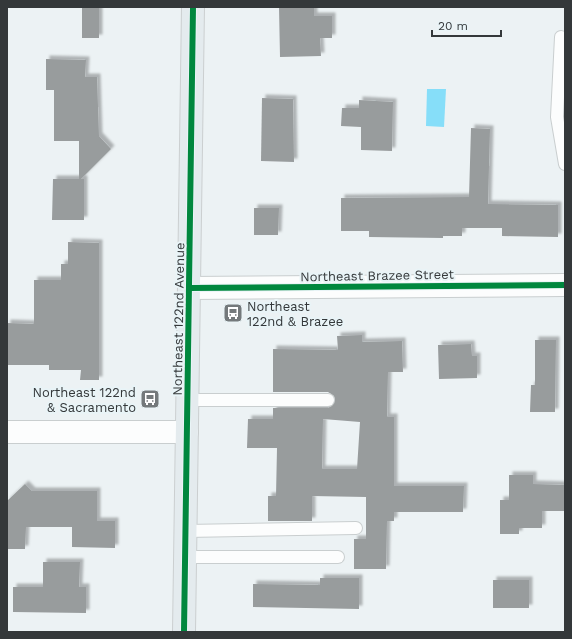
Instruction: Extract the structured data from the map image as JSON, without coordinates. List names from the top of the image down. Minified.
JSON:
{"streets":{"main road":["Northeast 122nd Avenue"],"street":["Northeast Brazee Street"]},"crossings":[["Northeast Brazee Street","Northeast 122nd Avenue"]],"places":{"bus stop":["Northeast 122nd & Brazee","Northeast 122nd & Sacramento"]},"scale_bar":"20 m"}
